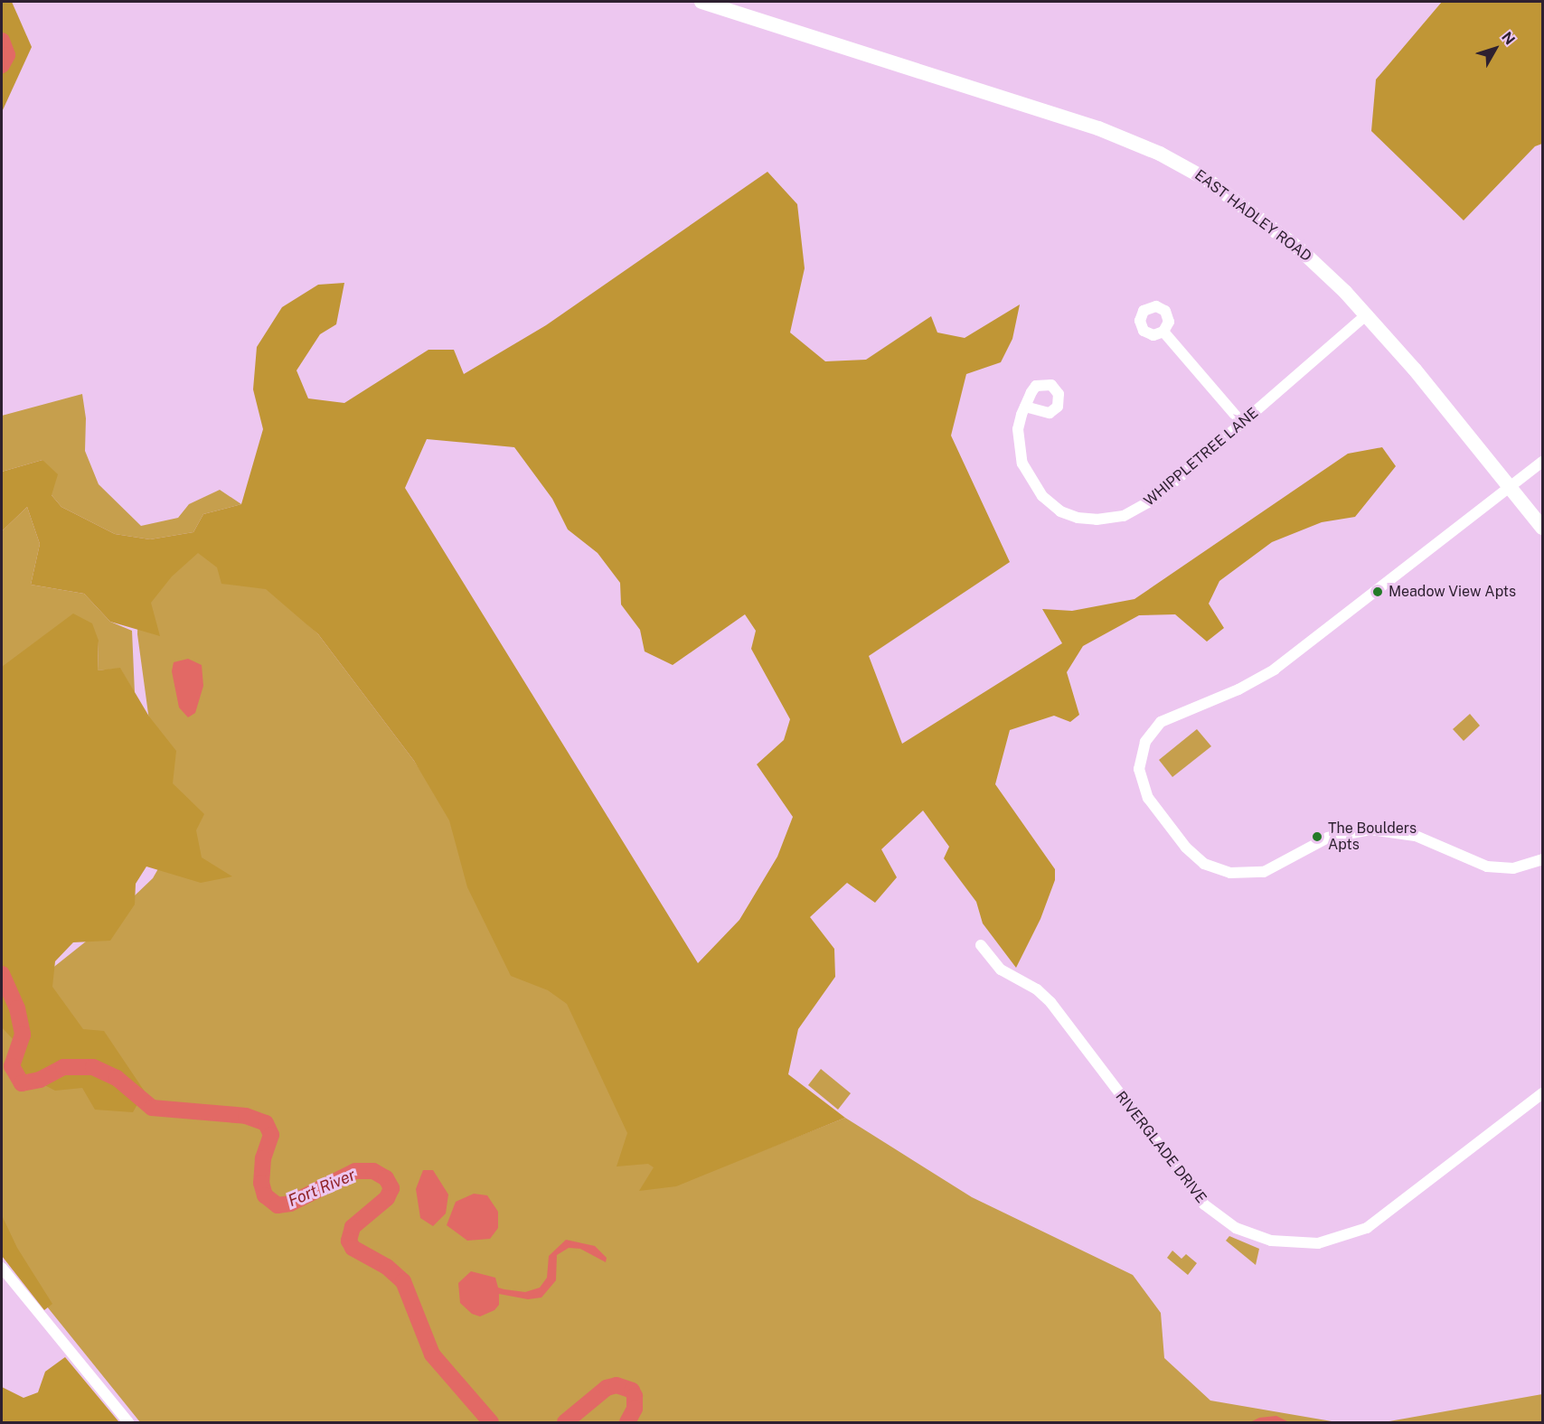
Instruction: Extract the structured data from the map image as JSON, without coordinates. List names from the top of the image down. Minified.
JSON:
{"streets":{"street":["EAST HADLEY ROAD","WHIPPLETREE LANE","RIVERGLADE DRIVE"]},"crossings":[["EAST HADLEY ROAD","WHIPPLETREE LANE"]],"water":["Fort River"],"places":["Meadow View Apts","The Boulders Apts"],"north":"top right"}
